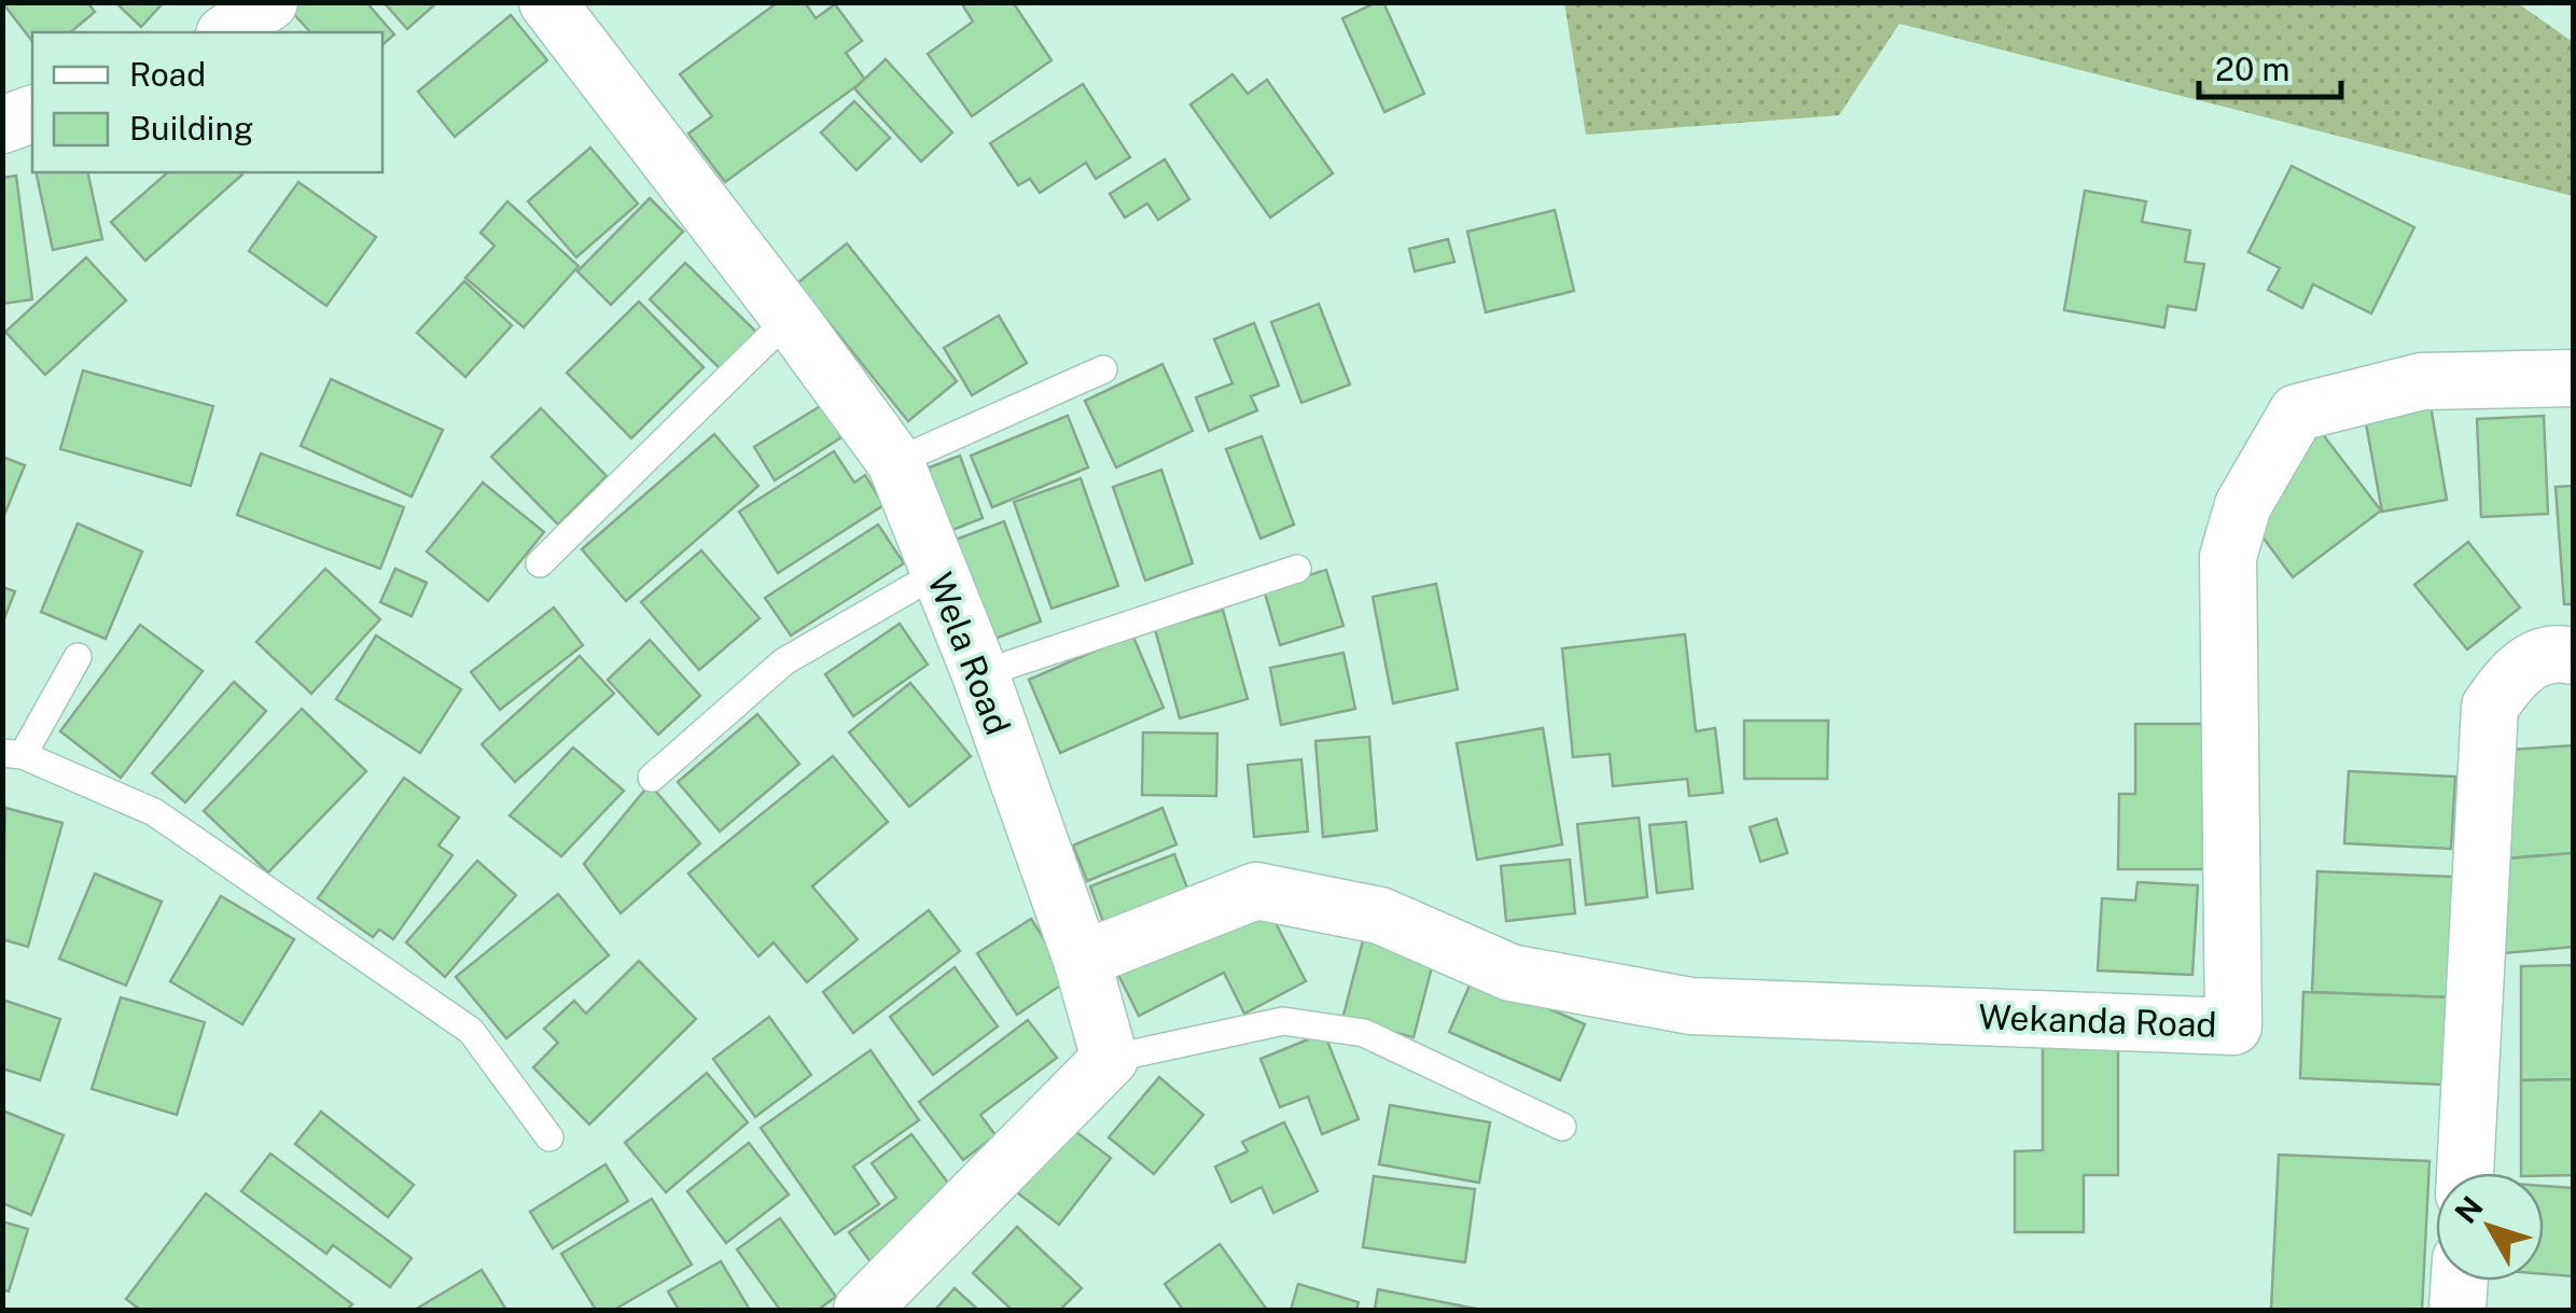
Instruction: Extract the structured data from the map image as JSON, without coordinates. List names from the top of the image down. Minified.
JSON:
{"streets":{"street":["Wela Road","Wekanda Road"]},"crossings":[["Wela Road","Wekanda Road"]],"legend":["Road","Building"],"scale_bar":"20 m","north":"top left"}
